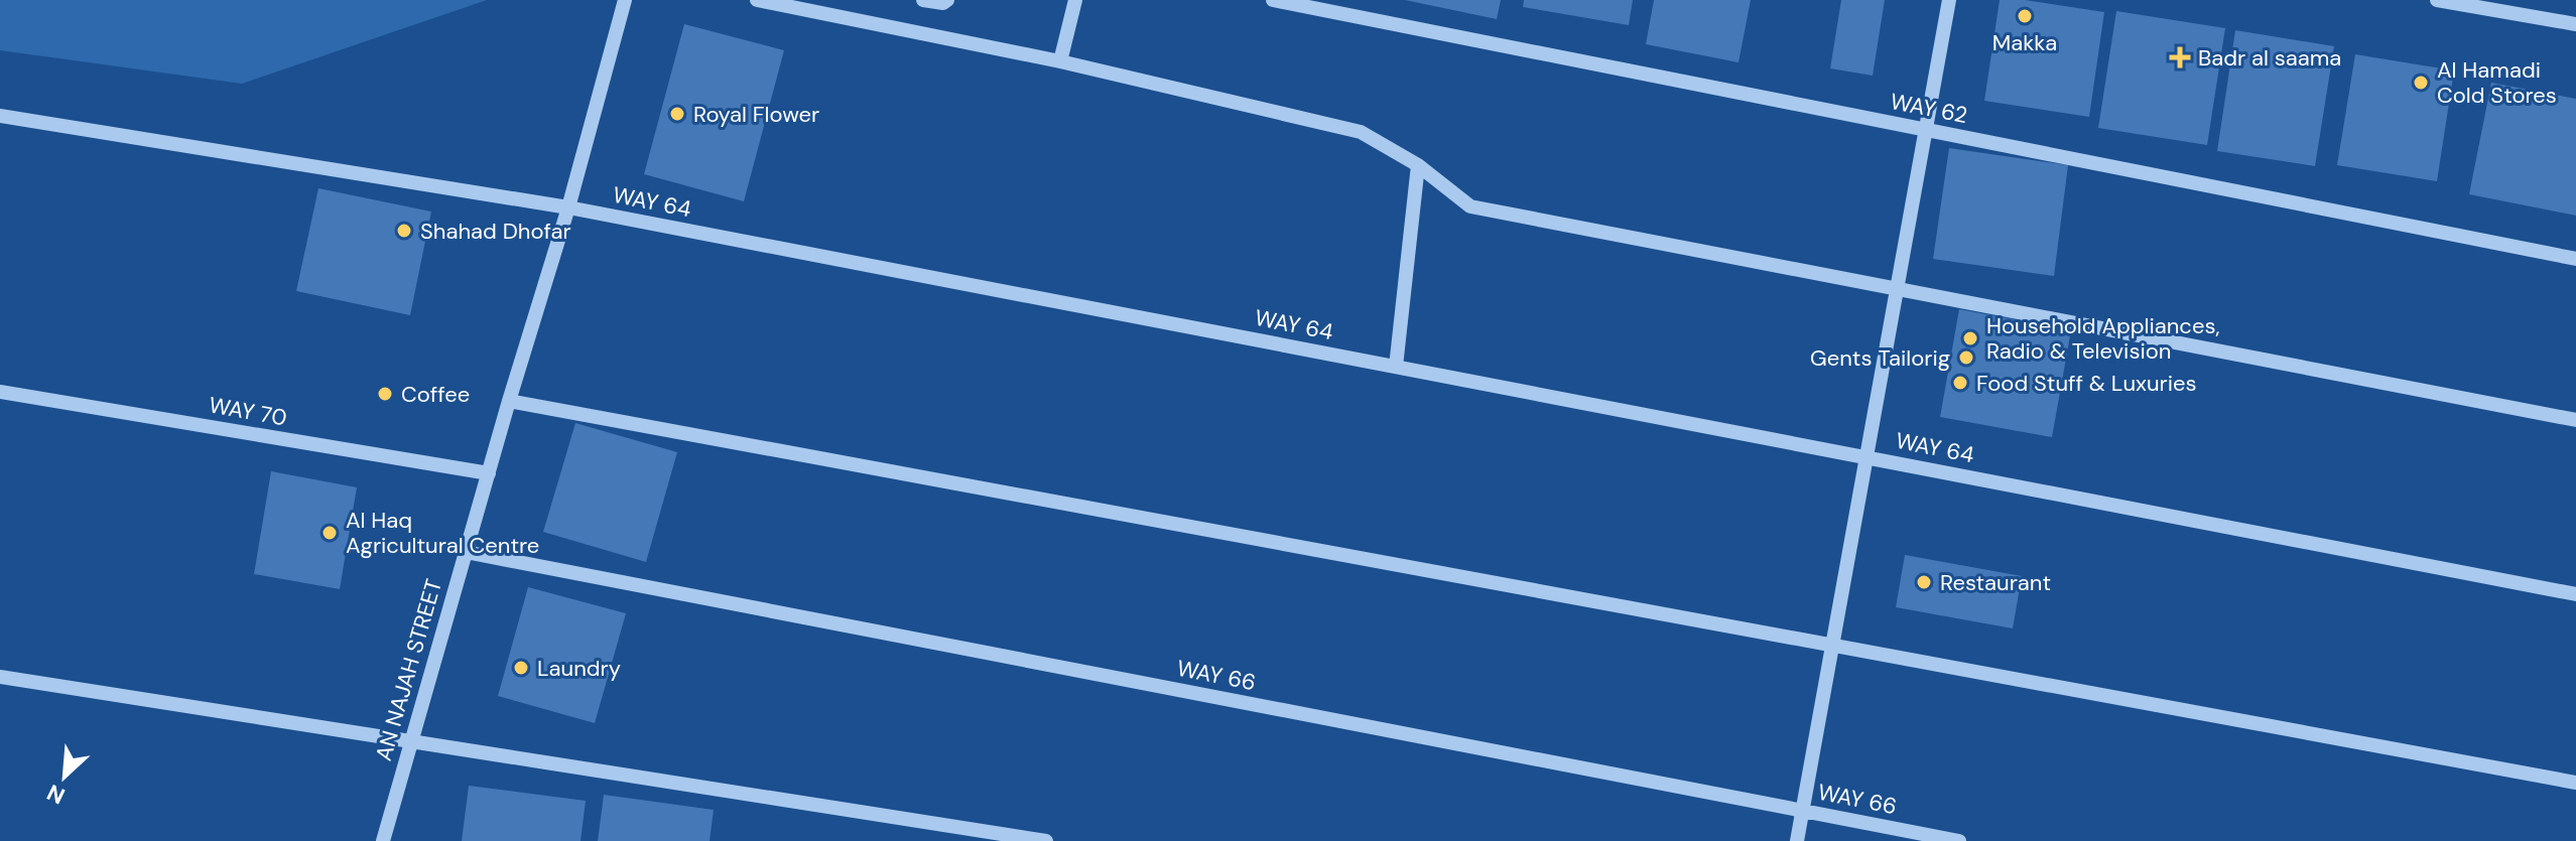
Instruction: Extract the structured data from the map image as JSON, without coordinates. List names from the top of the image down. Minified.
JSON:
{"streets":{"street":["WAY 62","WAY 64","WAY 70","AN NAJAH STREET","WAY 66"]},"crossings":[["WAY 64","AN NAJAH STREET"],["WAY 70","AN NAJAH STREET"],["AN NAJAH STREET","WAY 66"]],"places":{"other":["Makka","Al Hamadi Cold Stores","Royal Flower","Shahad Dhofar","Household Appliances, Radio & Television","Gents Tailorig","Food Stuff & Luxuries","Coffee","Al Haq Agricultural Centre","Restaurant","Laundry"],"health":["Badr al saama"]},"north":"bottom left"}
